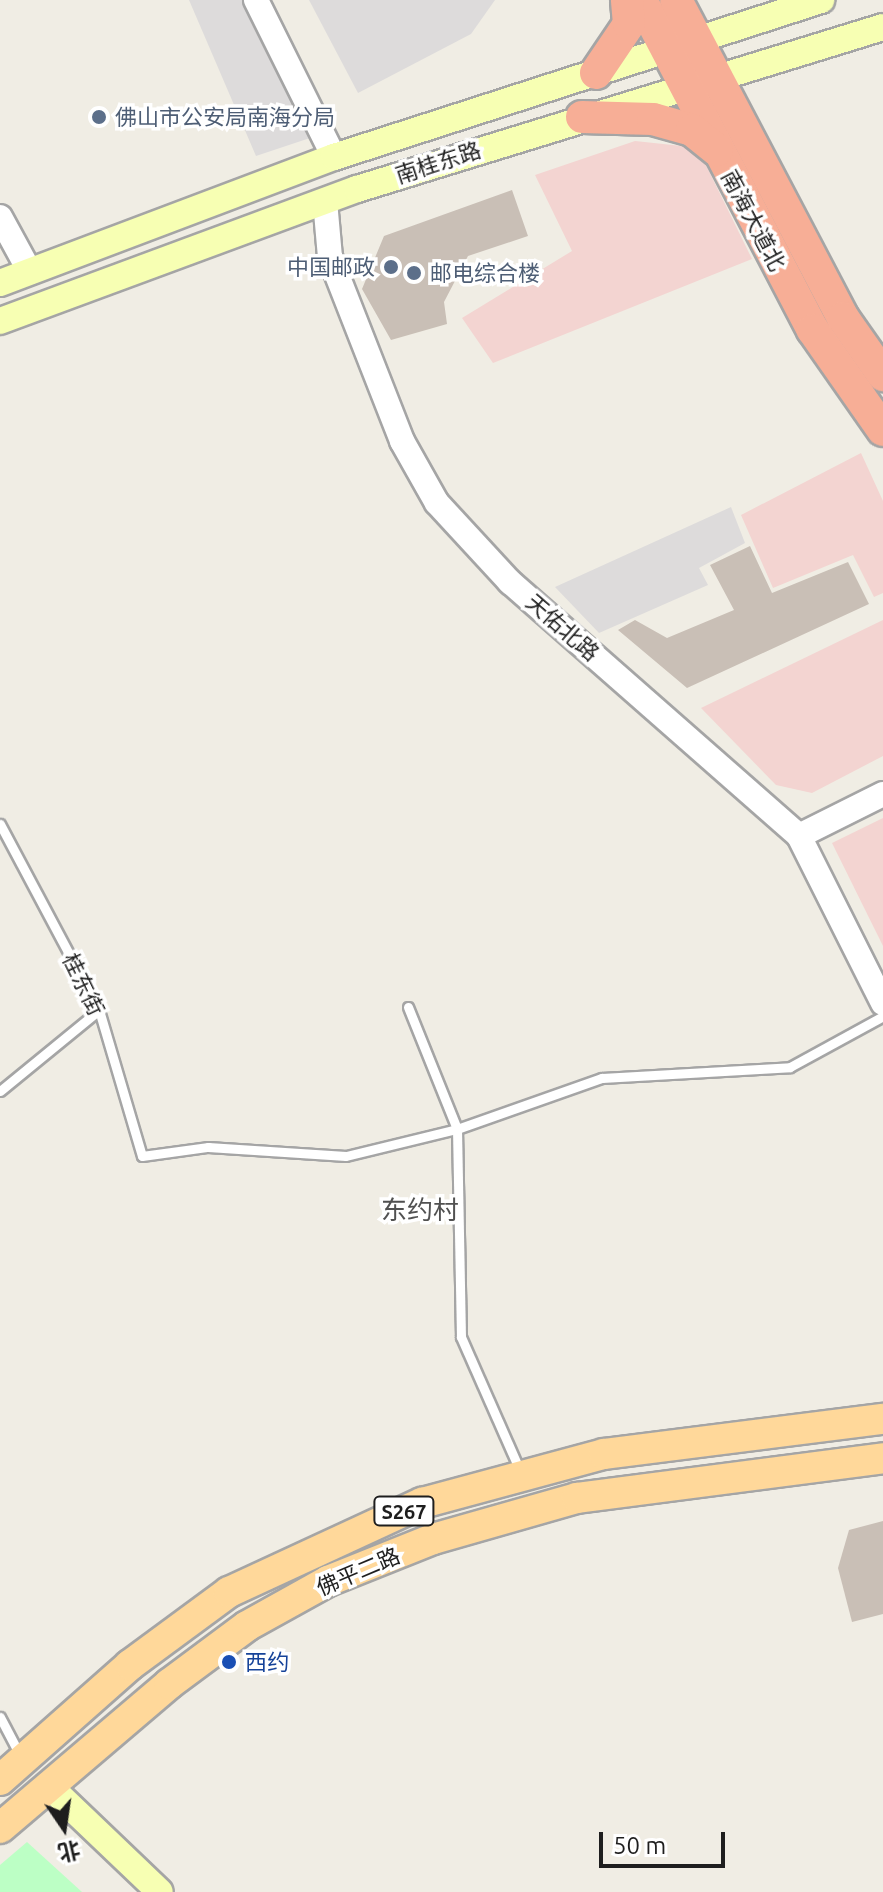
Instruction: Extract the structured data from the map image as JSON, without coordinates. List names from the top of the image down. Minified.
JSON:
{"streets":{"highway":["南海大道北"],"main road":["南桂东路","S267","佛平二路"],"street":["天佑北路"],"lane":["桂东街"]},"crossings":[["南桂东路","南海大道北"],["南桂东路","天佑北路"]],"districts":["东约村"],"places":["佛山市公安局南海分局","中国邮政","邮电综合楼","西约"],"scale_bar":"50 m","north":"bottom"}
